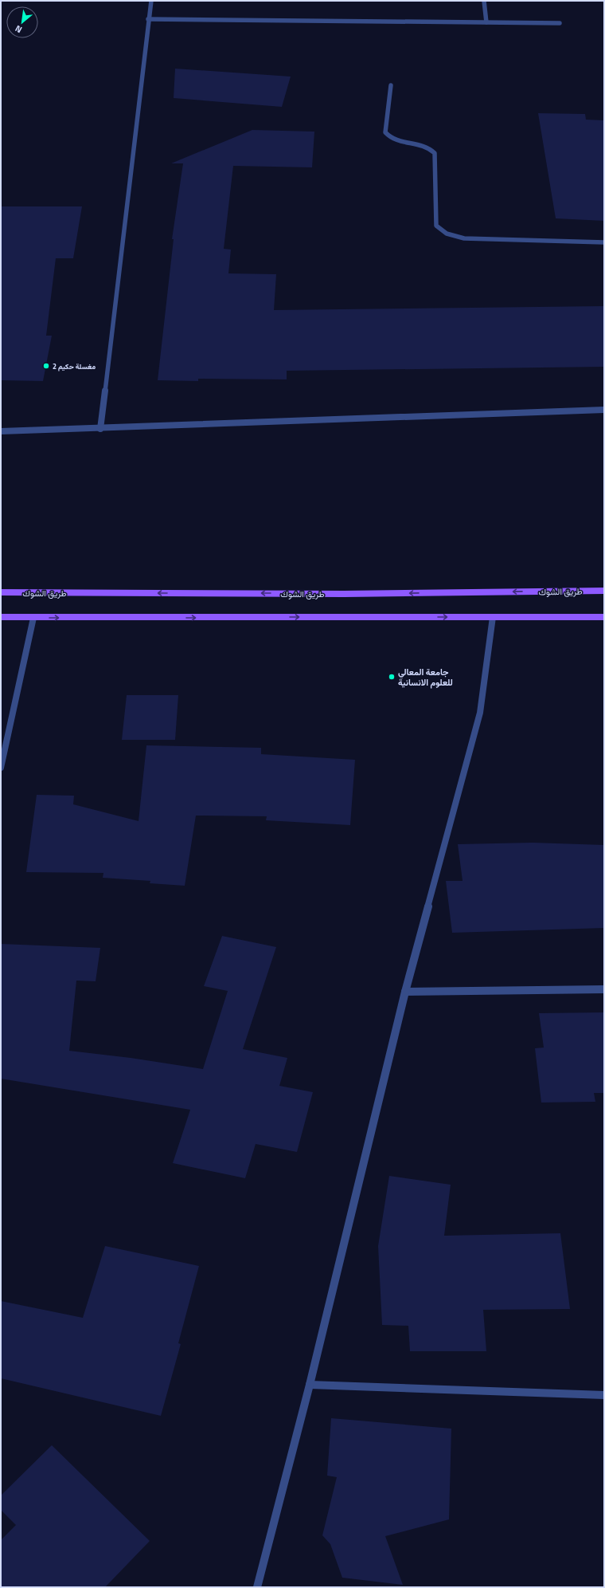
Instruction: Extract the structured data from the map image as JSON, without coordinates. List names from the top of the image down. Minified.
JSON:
{"streets":{"main road":["طريق الشوك"]},"places":["مغسلة حكيم 2","جامعة المعالي للعلوم الانسانية"],"north":"bottom left"}
